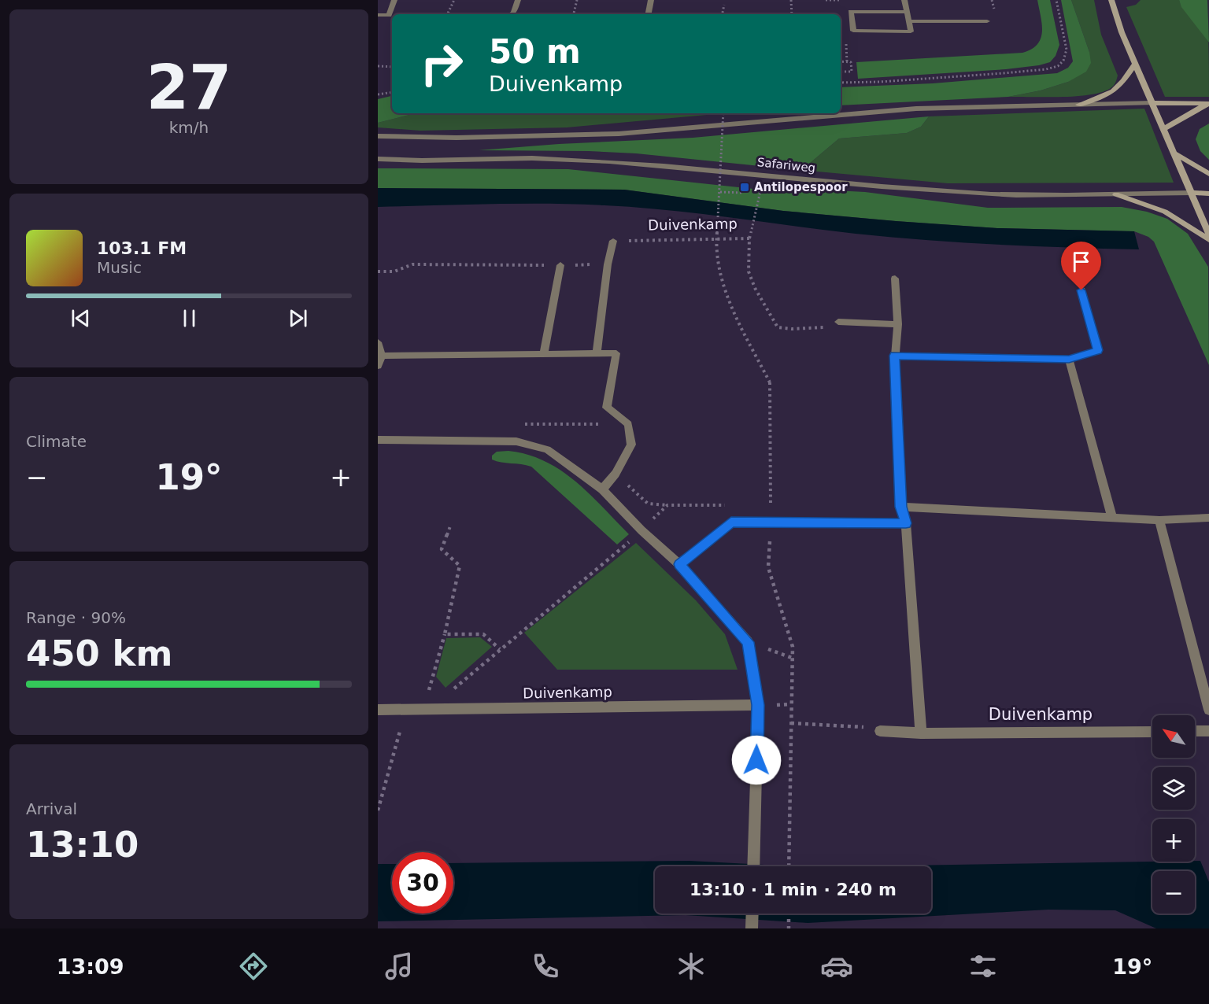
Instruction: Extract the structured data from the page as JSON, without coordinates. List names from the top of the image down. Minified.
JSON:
{"streets":{"street":["Safariweg","Duivenkamp"]},"places":{"transit":["Antilopespoor"]},"north":"top left","page":{"tile":[["27","km/h"],"Climate",["Range · 90%","450 km"],["Arrival","13:10"]],"turn":["50 m","Duivenkamp"],"song":["103.1 FM","Music"],"heat":["−","19°","+"],"map_buttons":["+","−"],"limit":"30","trip":"13:10 · 1 min · 240 m","tabs":["13:09","19°"]}}
